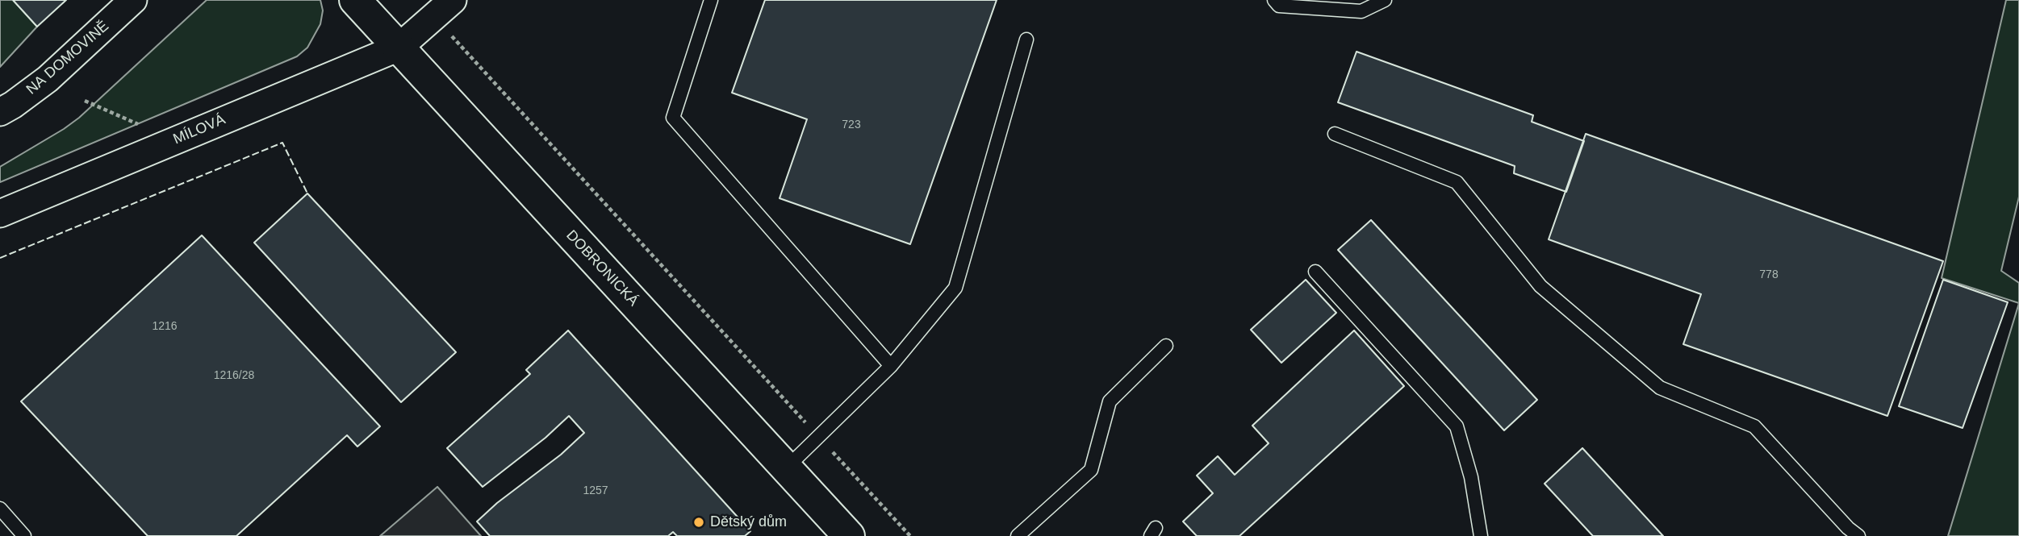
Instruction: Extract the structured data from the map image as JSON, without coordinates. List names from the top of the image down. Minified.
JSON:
{"streets":{"street":["NA DOMOVINĚ","MÍLOVÁ","DOBRONICKÁ"]},"crossings":[["MÍLOVÁ","DOBRONICKÁ"]],"places":["Dětský dům"],"house_numbers":["723","778","1216","1216/28","1257"]}
